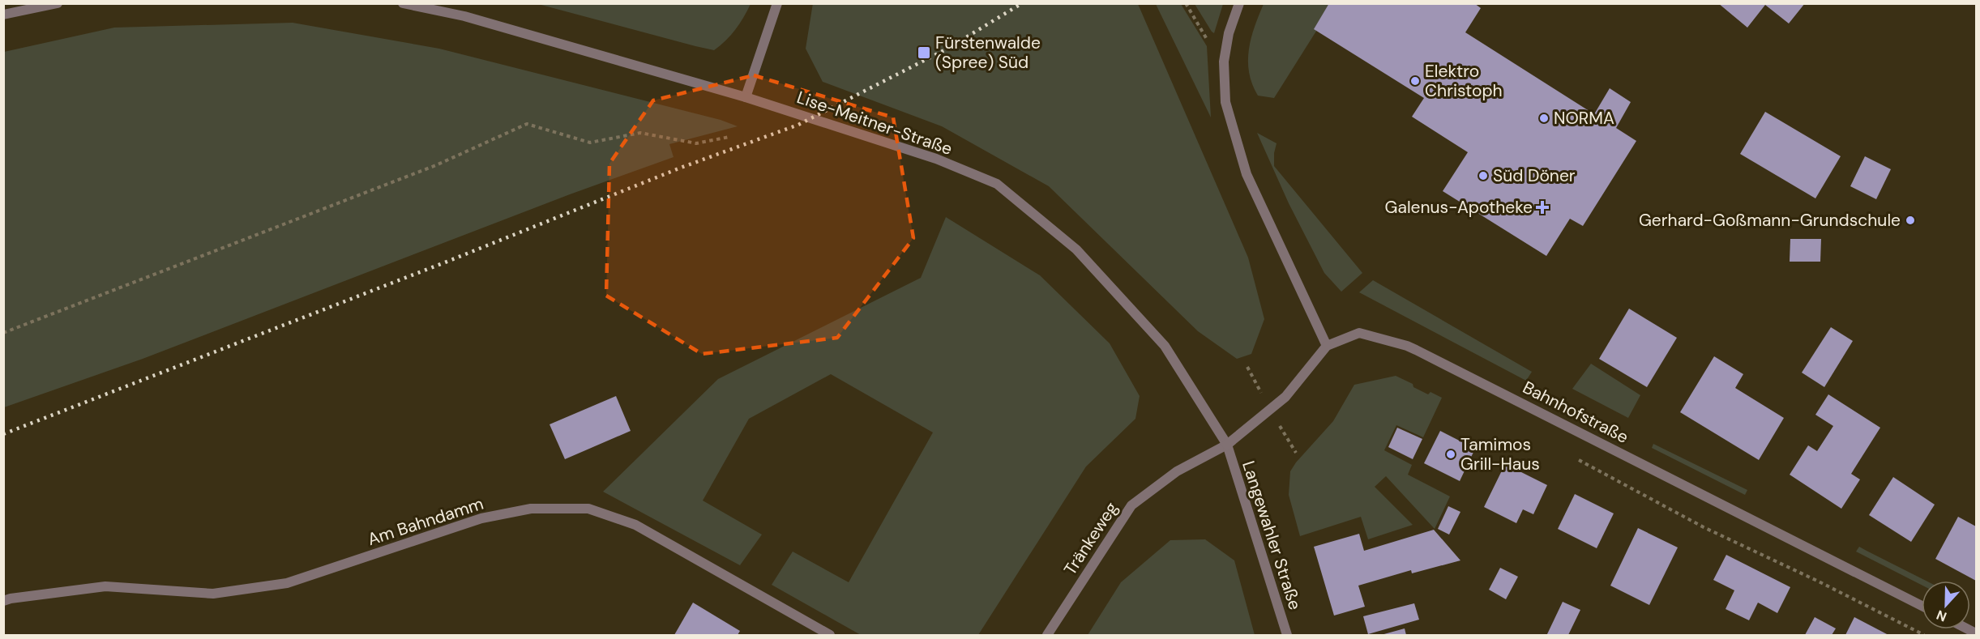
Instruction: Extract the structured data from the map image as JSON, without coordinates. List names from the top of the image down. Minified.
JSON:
{"streets":{"street":["Lise-Meitner-Straße","Bahnhofstraße","Am Bahndamm","Langewahler Straße","Tränkeweg"]},"crossings":[["Lise-Meitner-Straße","Langewahler Straße"],["Lise-Meitner-Straße","Tränkeweg"],["Langewahler Straße","Tränkeweg"]],"places":{"transit":["Fürstenwalde (Spree) Süd"],"other":["Elektro Christoph","NORMA","Süd Döner","Gerhard-Goßmann-Grundschule","Tamimos Grill-Haus"],"health":["Galenus-Apotheke"]},"north":"bottom"}
